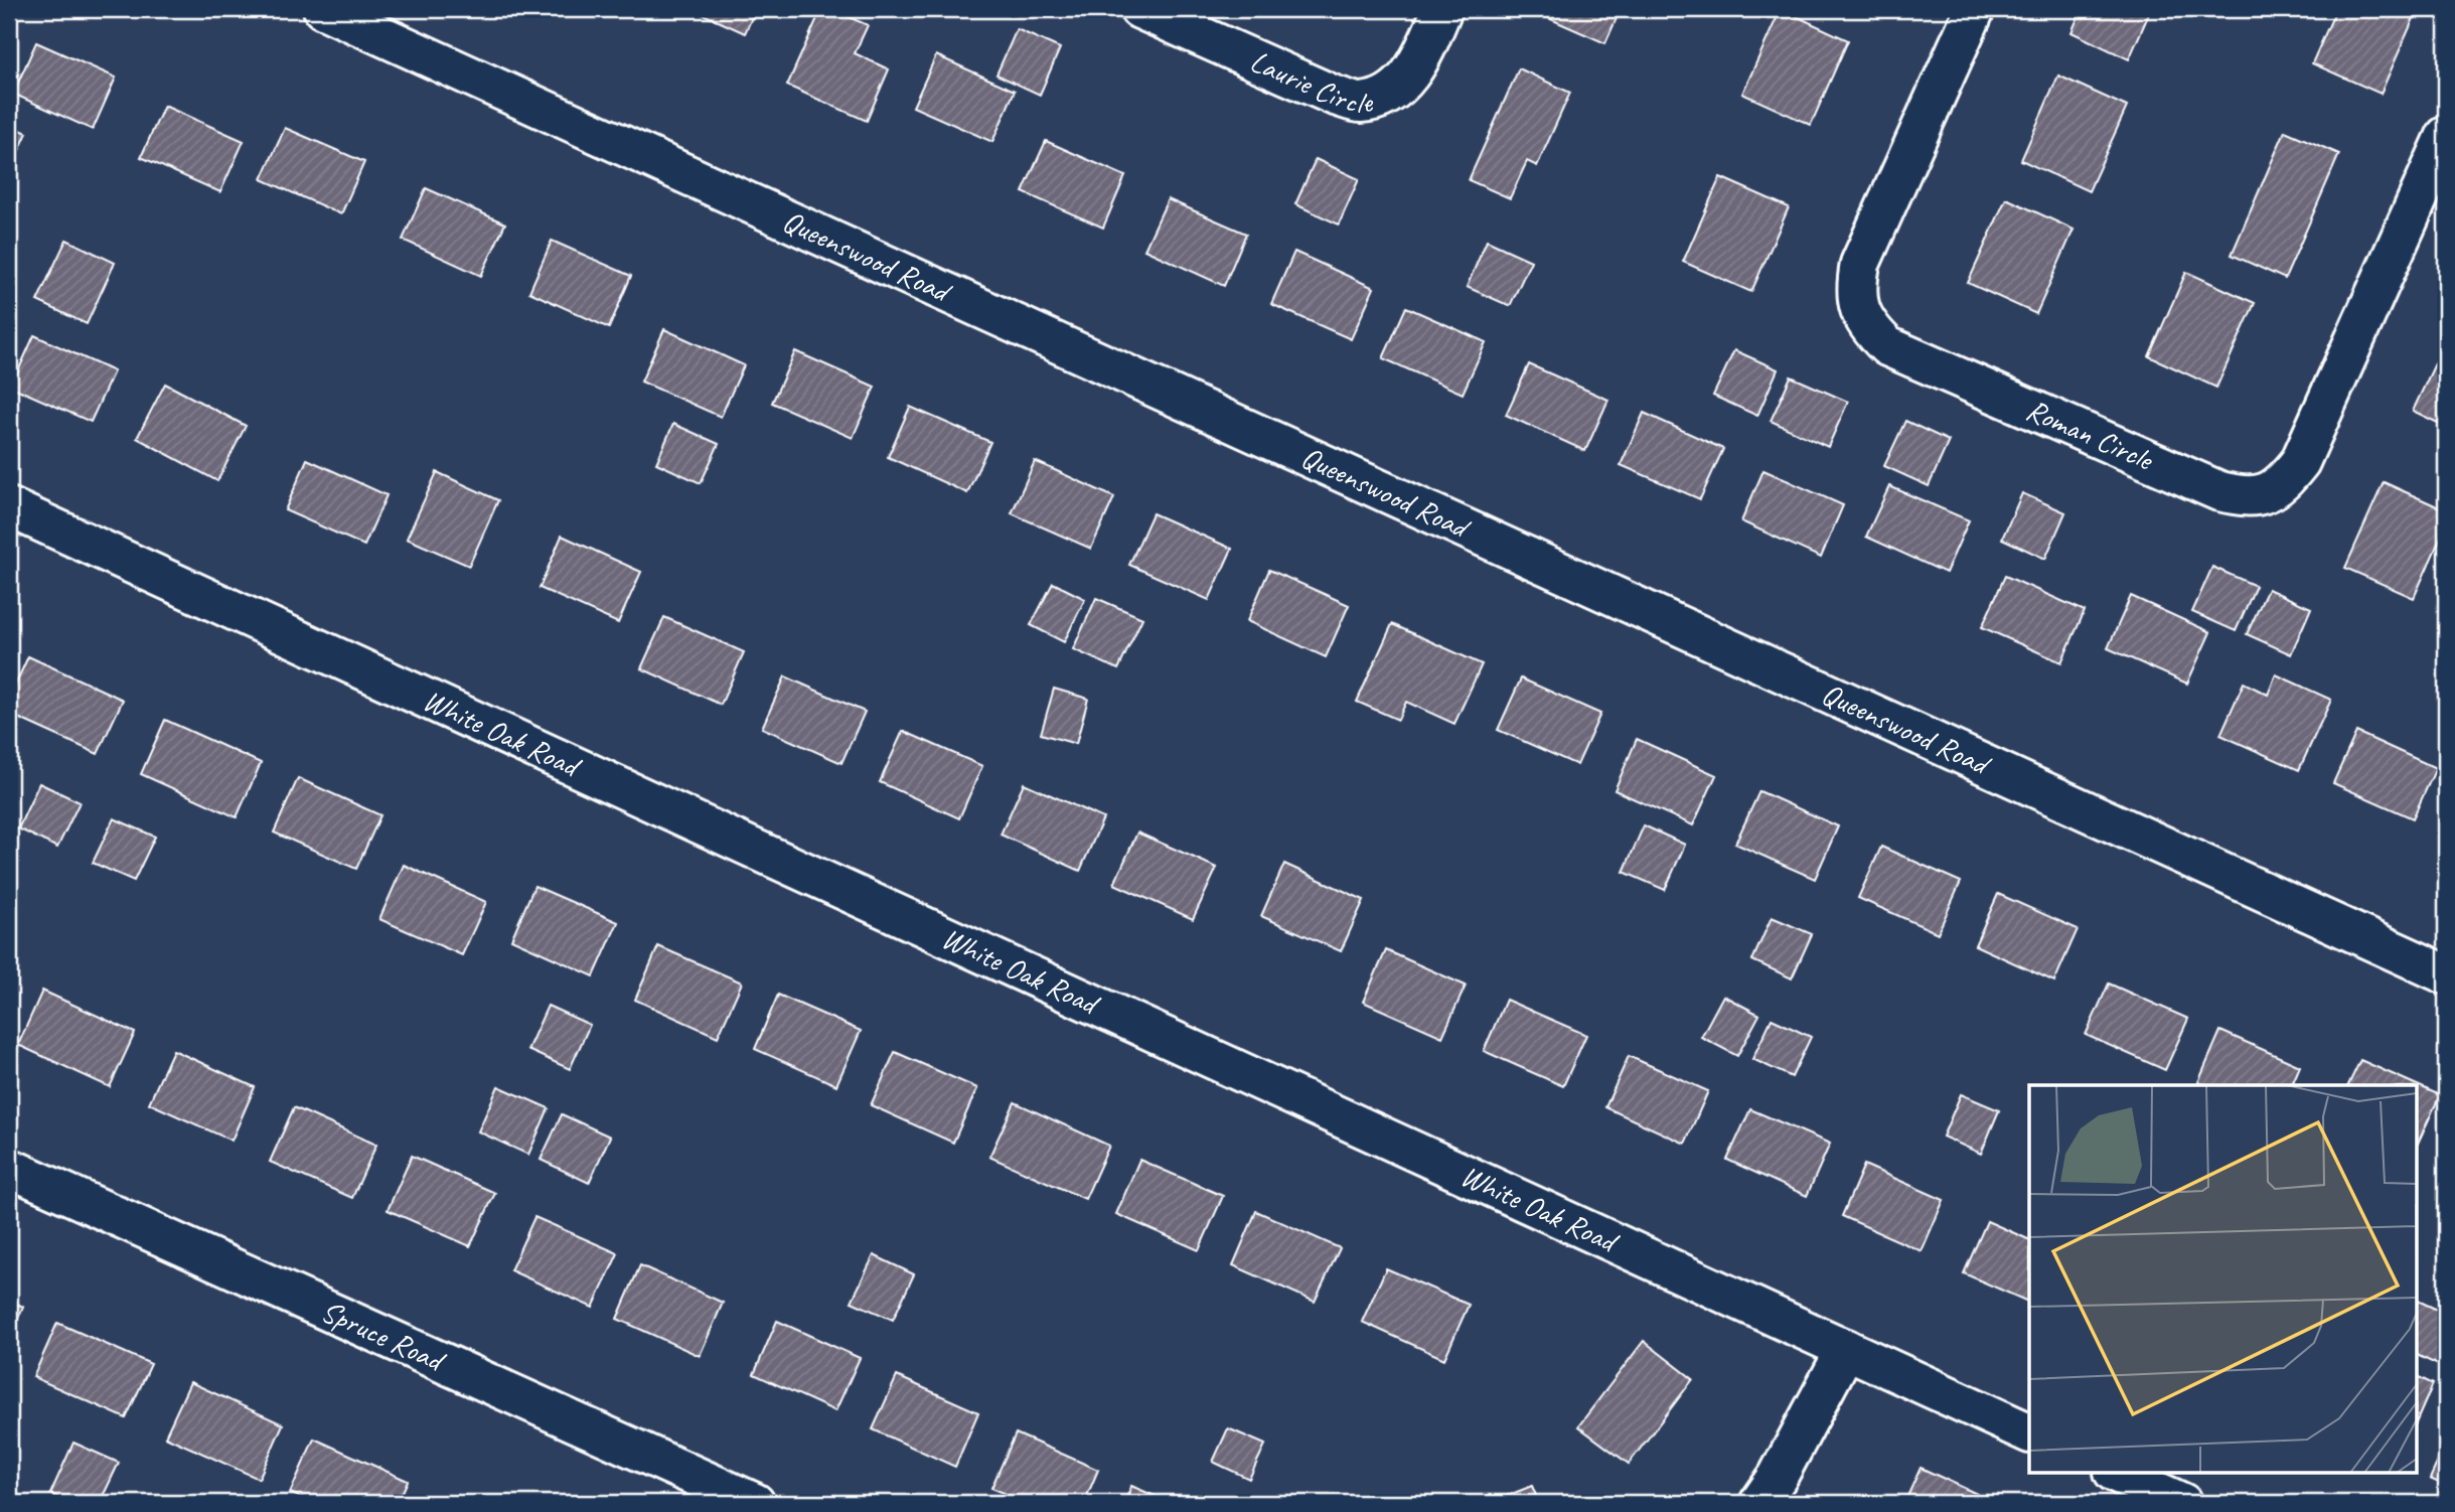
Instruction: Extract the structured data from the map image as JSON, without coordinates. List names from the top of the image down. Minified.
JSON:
{"streets":{"street":["Laurie Circle","Queenswood Road","Roman Circle","White Oak Road","Spruce Road"]}}
